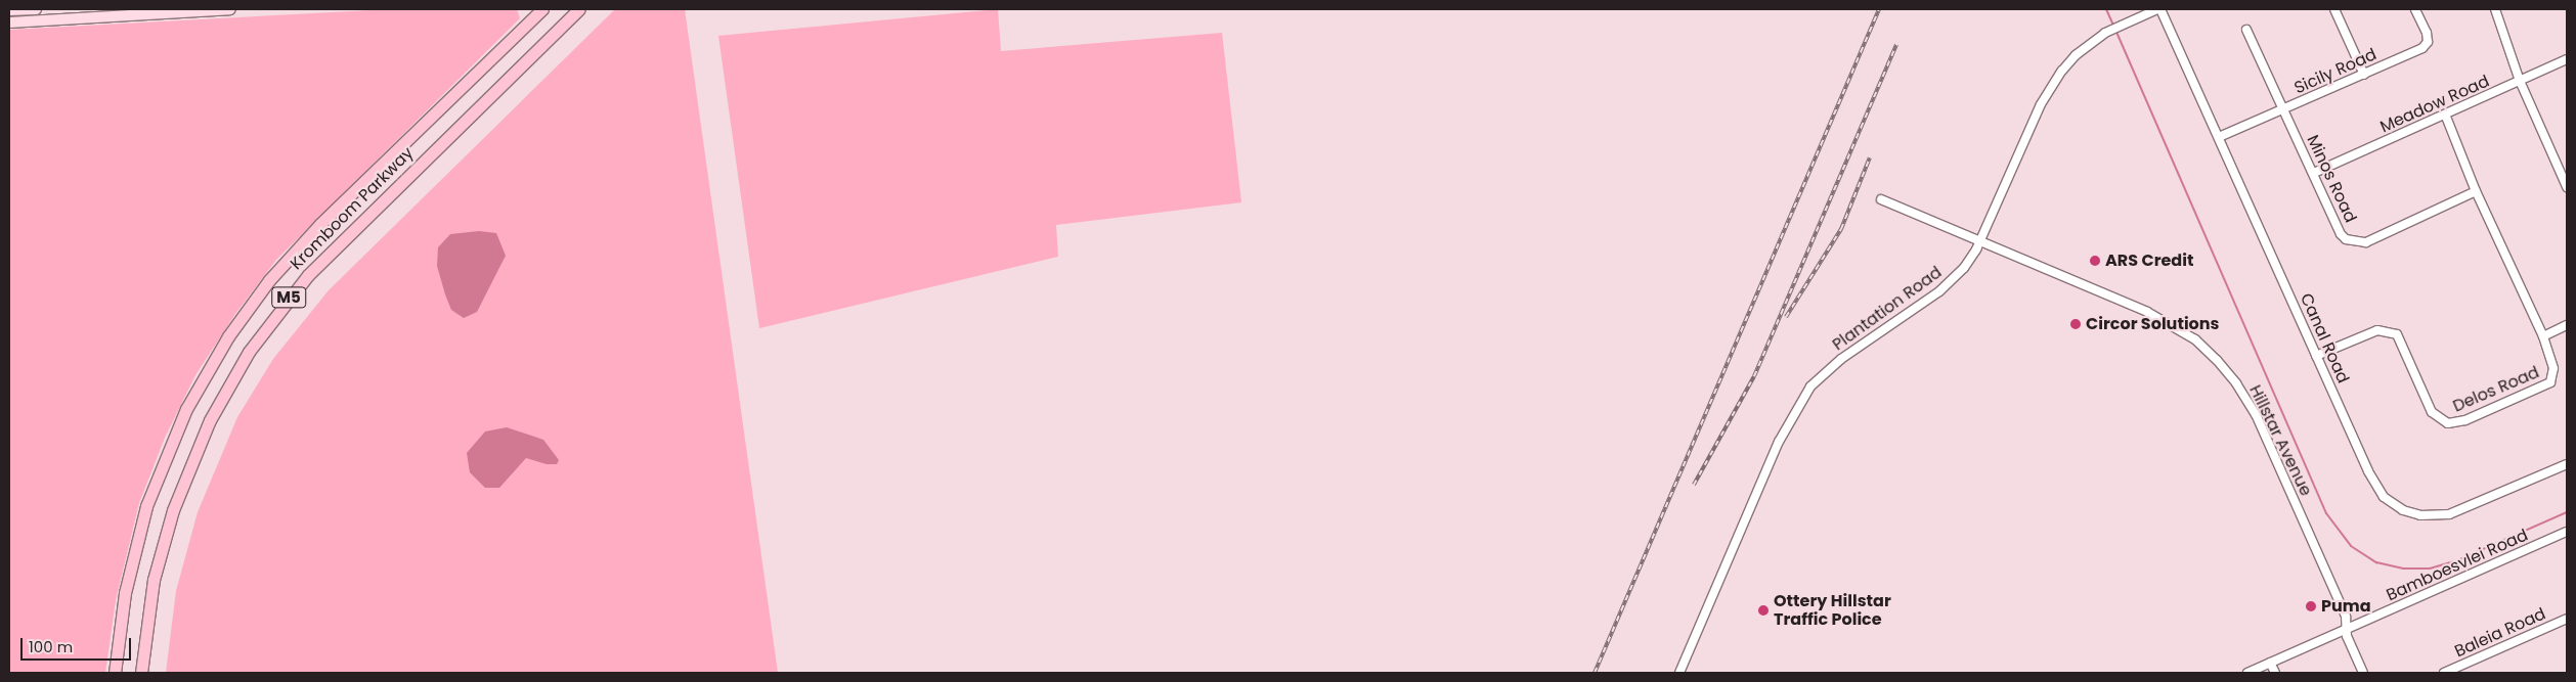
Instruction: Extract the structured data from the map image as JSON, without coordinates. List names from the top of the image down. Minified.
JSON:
{"streets":{"highway":["Kromboom Parkway","M5"],"street":["Sicily Road","Meadow Road","Minos Road","Plantation Road","Canal Road","Delos Road","Hillstar Avenue","Bamboesvlei Road","Baleia Road"]},"crossings":[["Sicily Road","Minos Road"],["Sicily Road","Canal Road"],["Meadow Road","Minos Road"],["Meadow Road","Delos Road"],["Minos Road","Delos Road"],["Plantation Road","Canal Road"],["Plantation Road","Hillstar Avenue"],["Canal Road","Delos Road"],["Hillstar Avenue","Bamboesvlei Road"]],"places":["ARS Credit","Circor Solutions","Puma","Ottery Hillstar Traffic Police"],"scale_bar":"100 m"}
